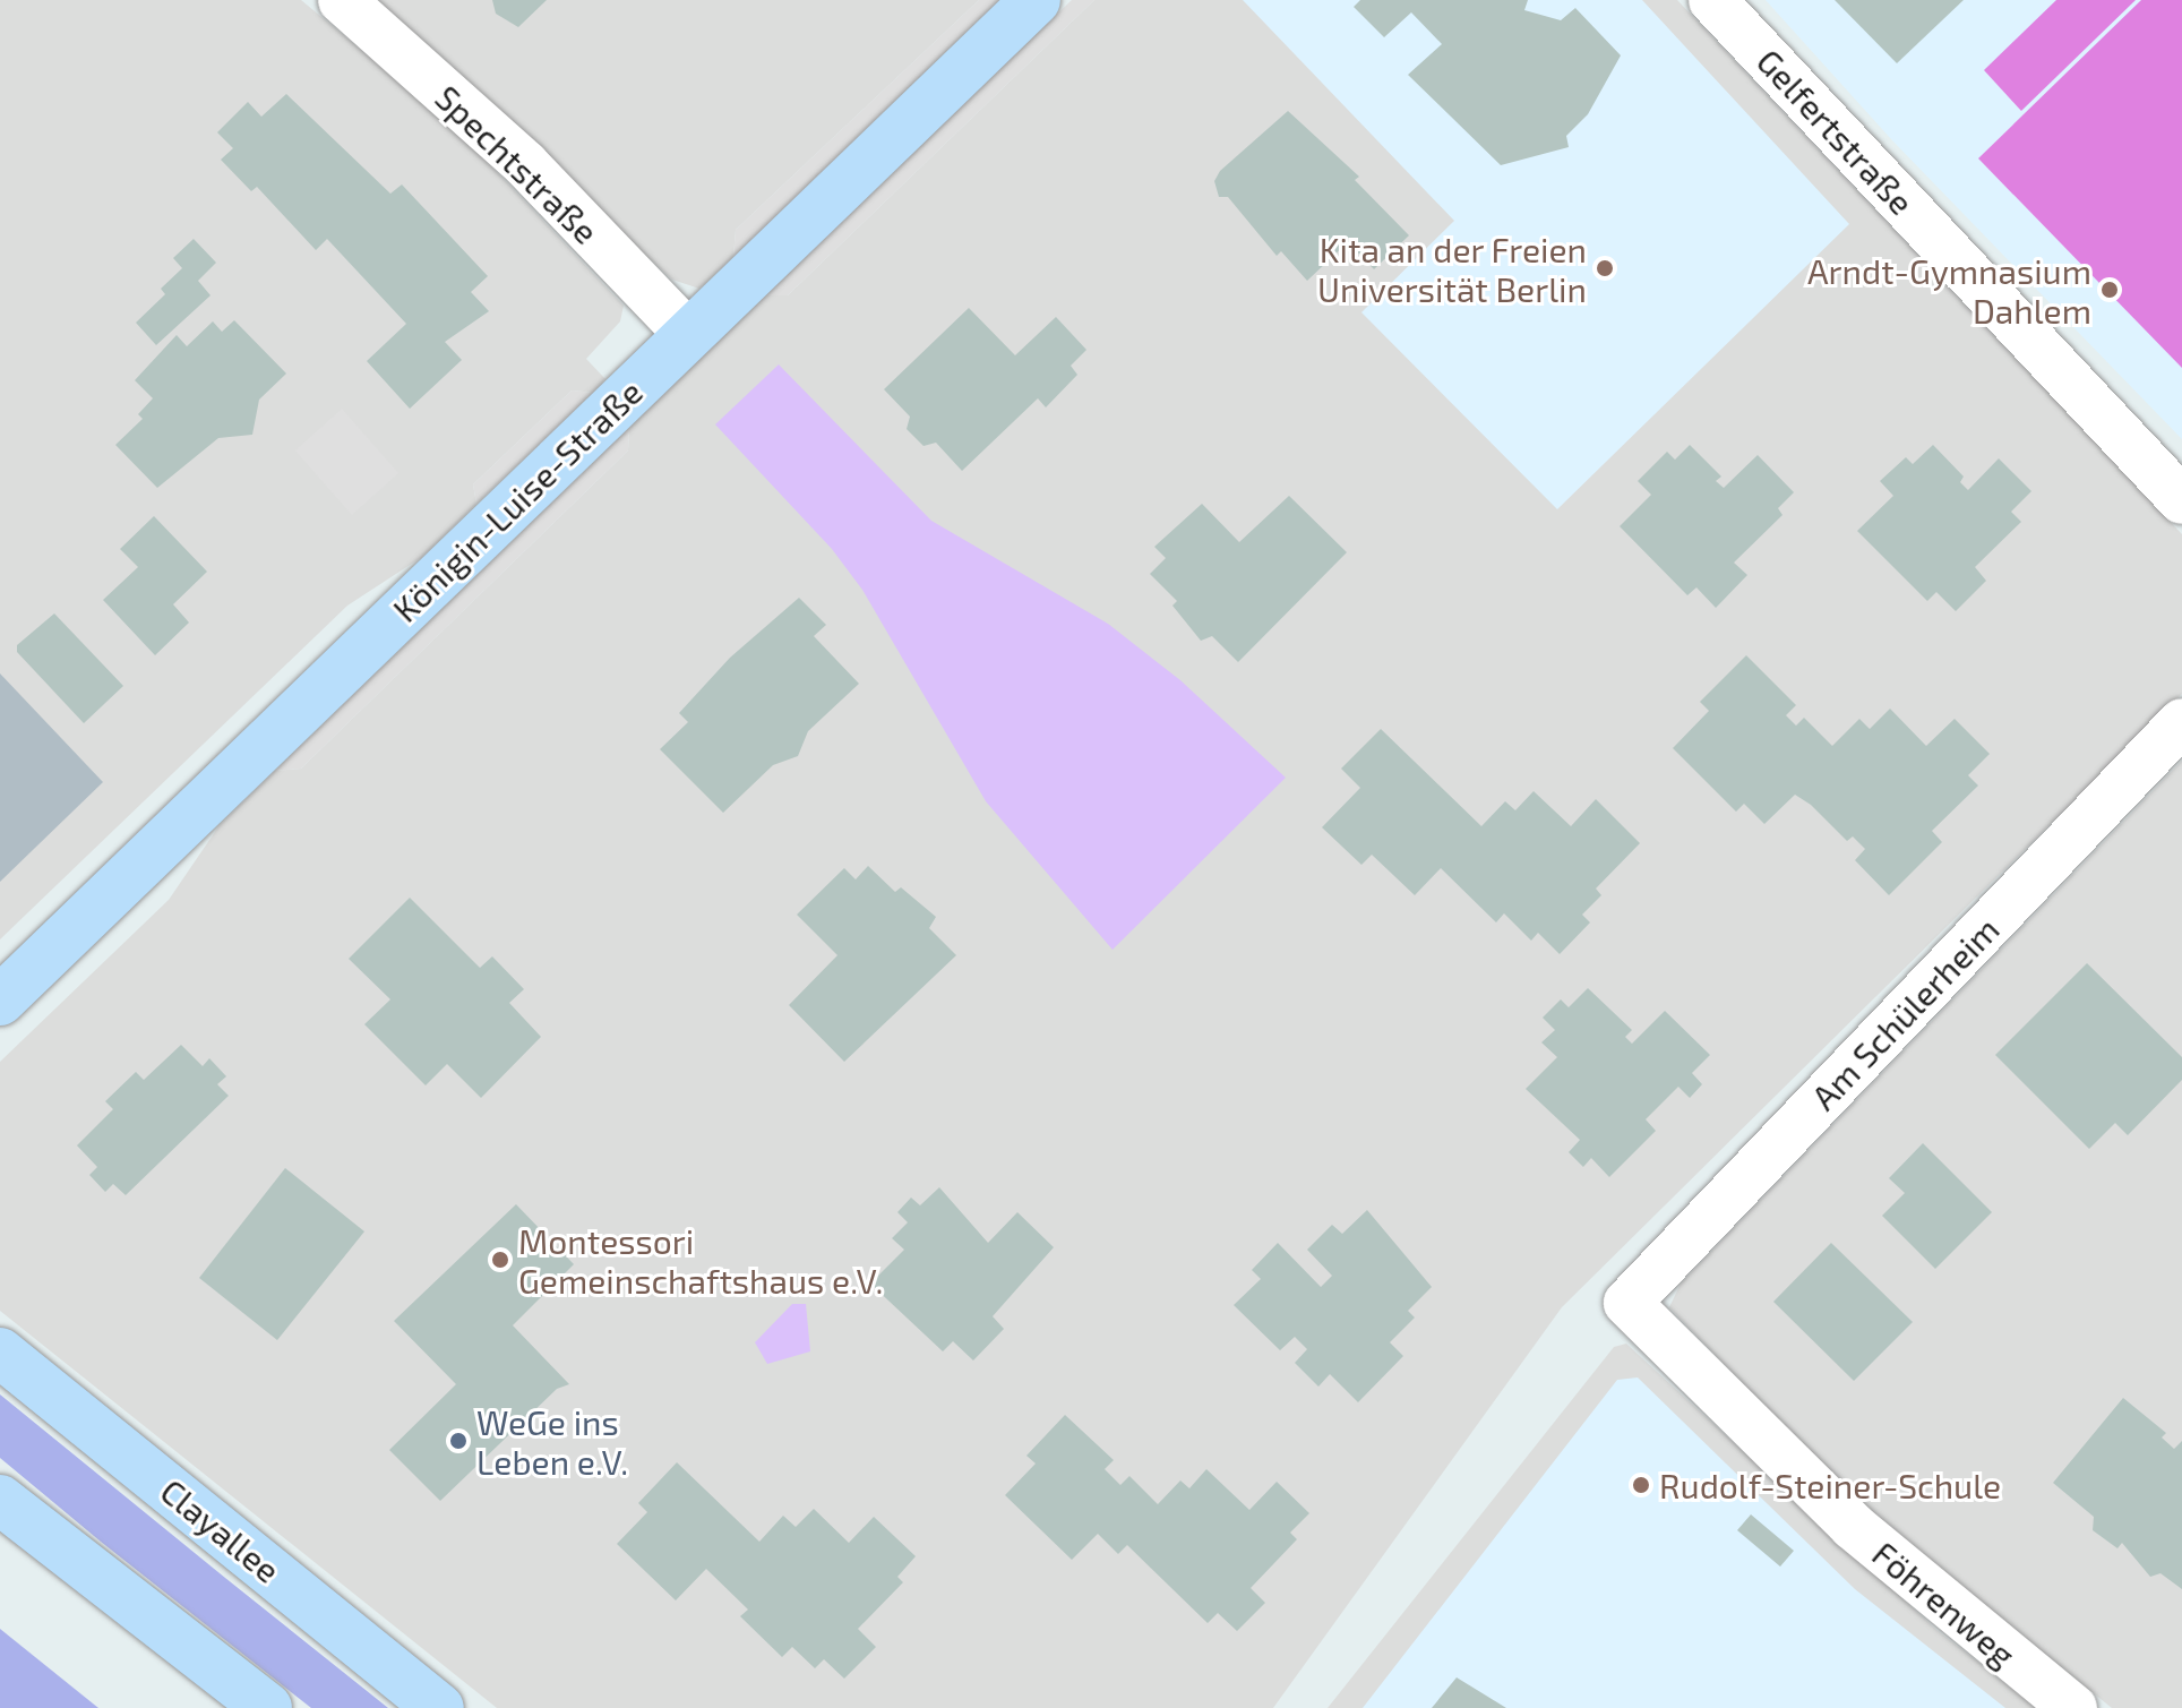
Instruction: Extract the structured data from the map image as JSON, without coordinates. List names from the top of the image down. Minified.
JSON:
{"streets":{"main road":["Königin-Luise-Straße","Clayallee"],"street":["Gelfertstraße","Spechtstraße","Am Schülerheim","Föhrenweg"]},"crossings":[["Spechtstraße","Königin-Luise-Straße"],["Am Schülerheim","Föhrenweg"]],"places":["Kita an der Freien Universität Berlin","Arndt-Gymnasium Dahlem","Montessori Gemeinschaftshaus e.V.","WeGe ins Leben e.V.","Rudolf-Steiner-Schule"]}
